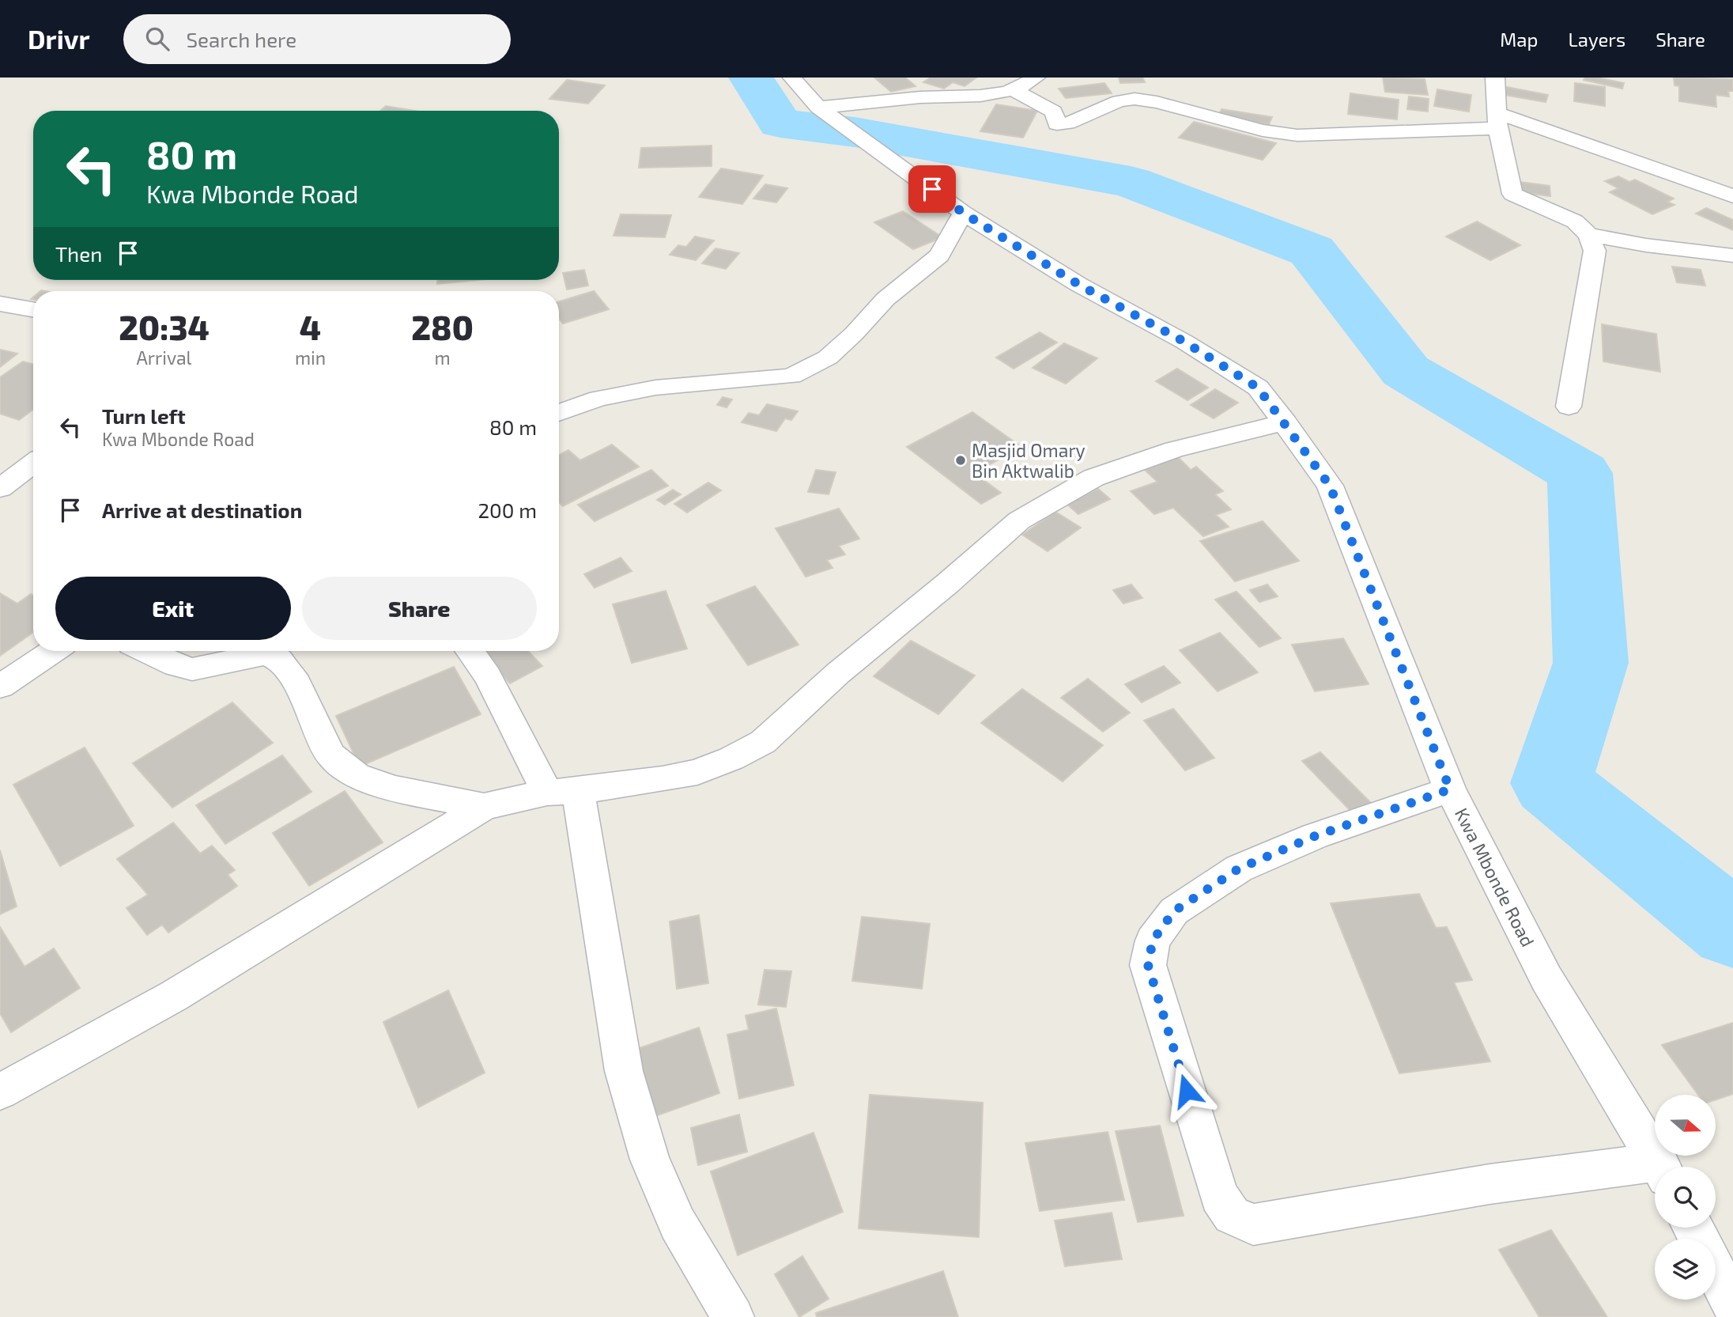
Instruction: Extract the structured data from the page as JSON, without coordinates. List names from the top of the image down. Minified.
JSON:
{"streets":{"street":["Kwa Mbonde Road"]},"places":["Masjid Omary Bin Aktwalib"],"north":"right","page":{"header":"Drivr","search":"Search here","nav":["Map","Layers","Share"],"turn":["80 m","Kwa Mbonde Road"],"then":"Then","eta":["20:34","Arrival","4","min","280","m"],"list":[{"name":"Turn left","note":"Kwa Mbonde Road","value":"80 m"},{"name":"Arrive at destination","value":"200 m"}],"buttons":["Exit","Share"]}}
